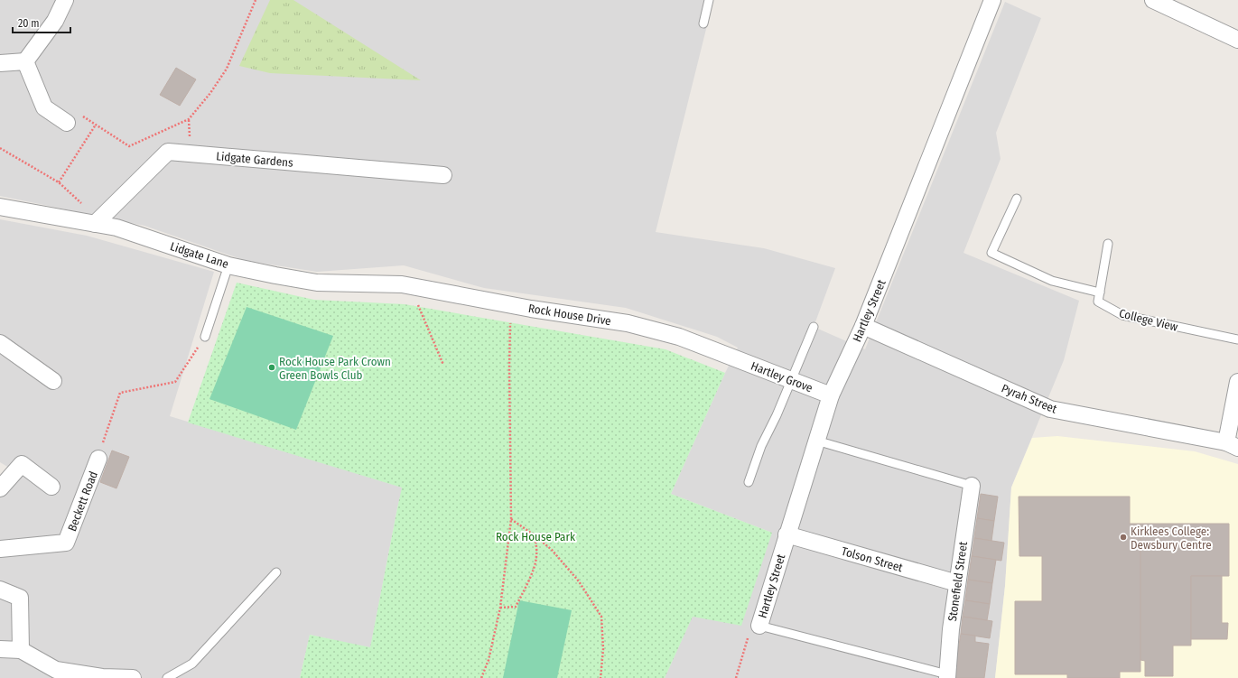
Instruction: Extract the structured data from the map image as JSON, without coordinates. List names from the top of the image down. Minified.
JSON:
{"streets":{"street":["Lidgate Gardens","Lidgate Lane","Hartley Street","Rock House Drive","Hartley Grove","Pyrah Street","Beckett Road","Tolson Street","Stonefield Street"],"lane":["College View"]},"crossings":[["Lidgate Gardens","Lidgate Lane"],["Lidgate Lane","Rock House Drive"],["Hartley Street","Hartley Grove"],["Hartley Street","Pyrah Street"],["Hartley Street","Tolson Street"],["Rock House Drive","Hartley Grove"],["Tolson Street","Stonefield Street"]],"parks":["Rock House Park"],"places":["Rock House Park Crown Green Bowls Club","Kirklees College: Dewsbury Centre"],"scale_bar":"20 m"}
